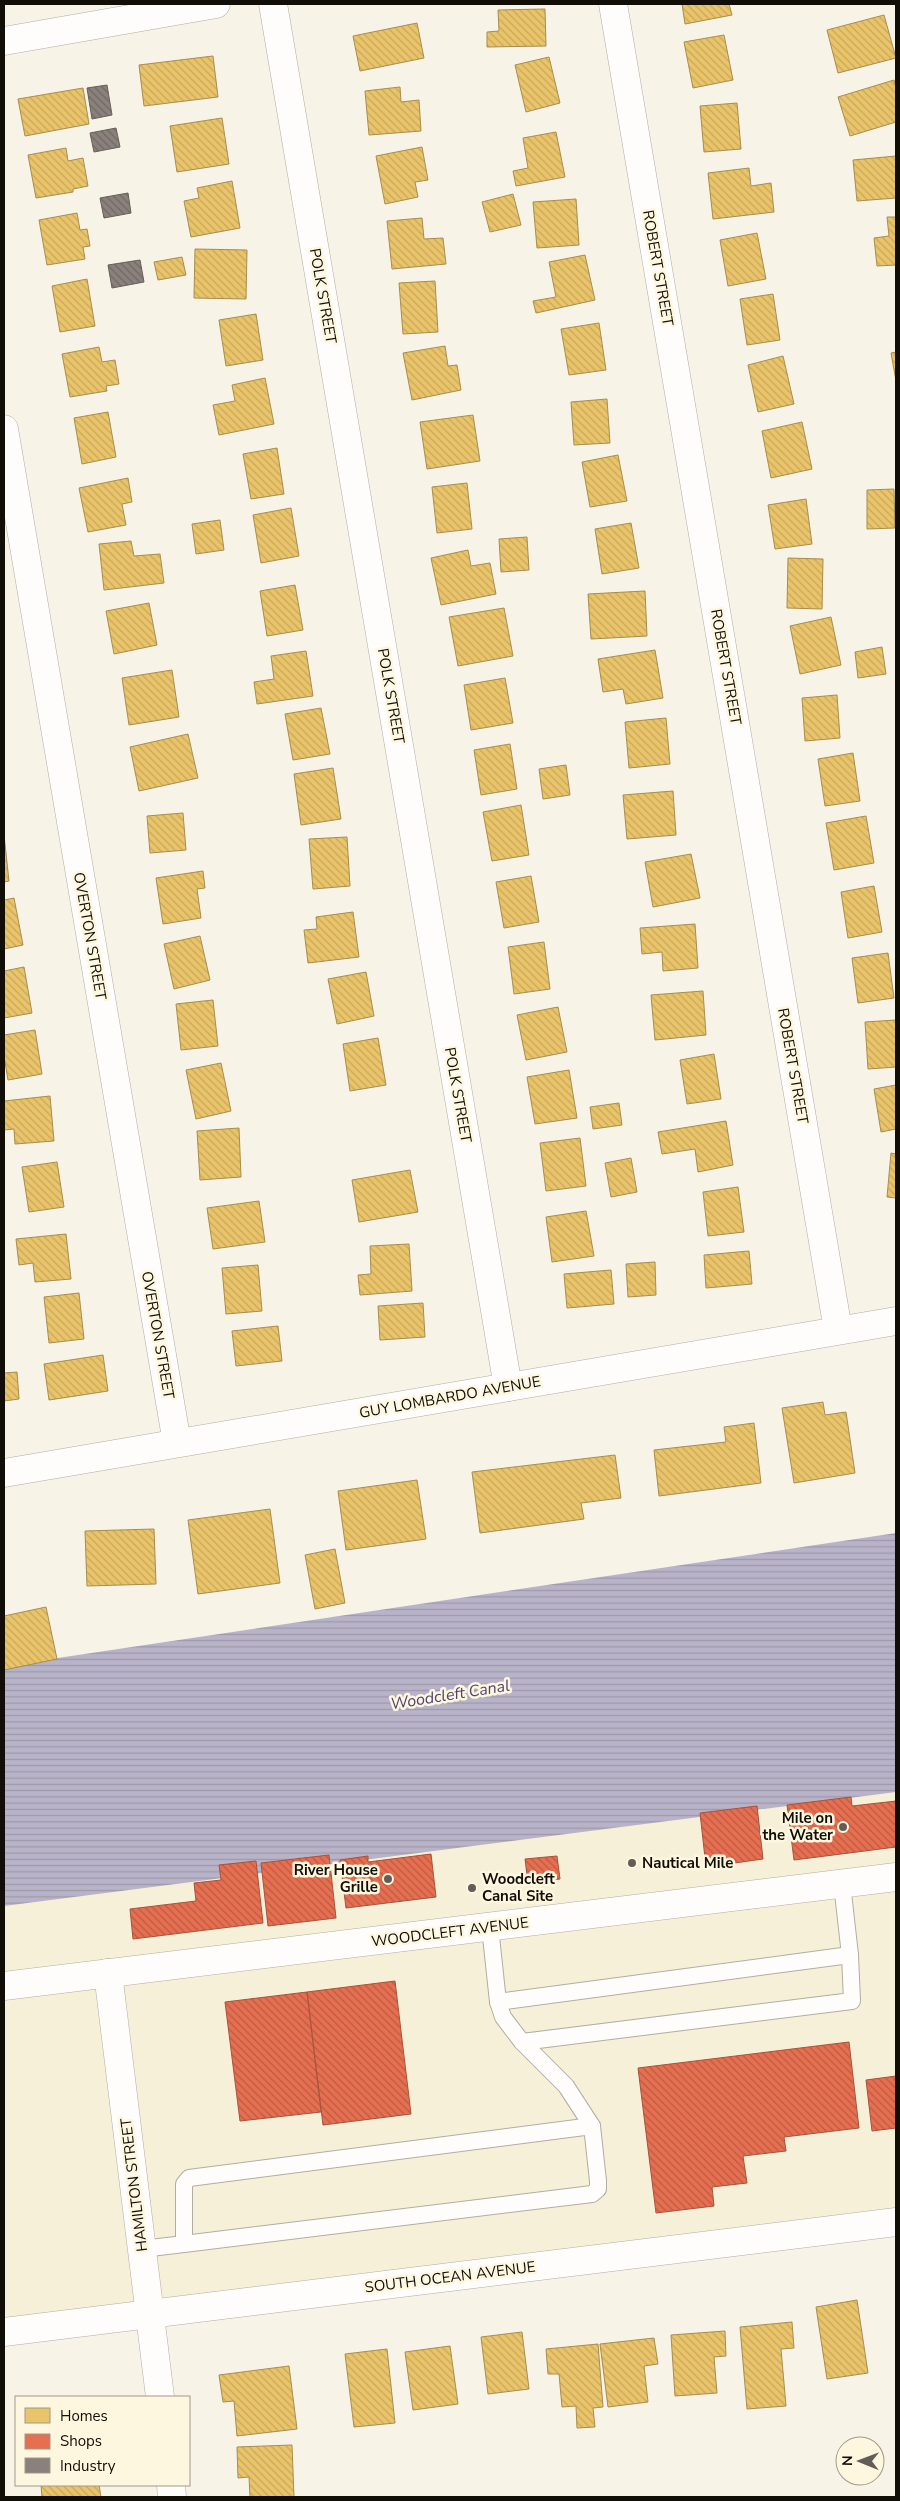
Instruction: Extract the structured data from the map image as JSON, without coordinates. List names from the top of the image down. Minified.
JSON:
{"streets":{"street":["ROBERT STREET","POLK STREET","OVERTON STREET","GUY LOMBARDO AVENUE","WOODCLEFT AVENUE","HAMILTON STREET","SOUTH OCEAN AVENUE"]},"crossings":[["ROBERT STREET","GUY LOMBARDO AVENUE"],["POLK STREET","GUY LOMBARDO AVENUE"],["OVERTON STREET","GUY LOMBARDO AVENUE"],["WOODCLEFT AVENUE","HAMILTON STREET"],["HAMILTON STREET","SOUTH OCEAN AVENUE"]],"water":["Woodcleft Canal"],"places":["Mile on the Water","Nautical Mile","River House Grille","Woodcleft Canal Site"],"legend":["Homes","Shops","Industry"],"north":"left"}
